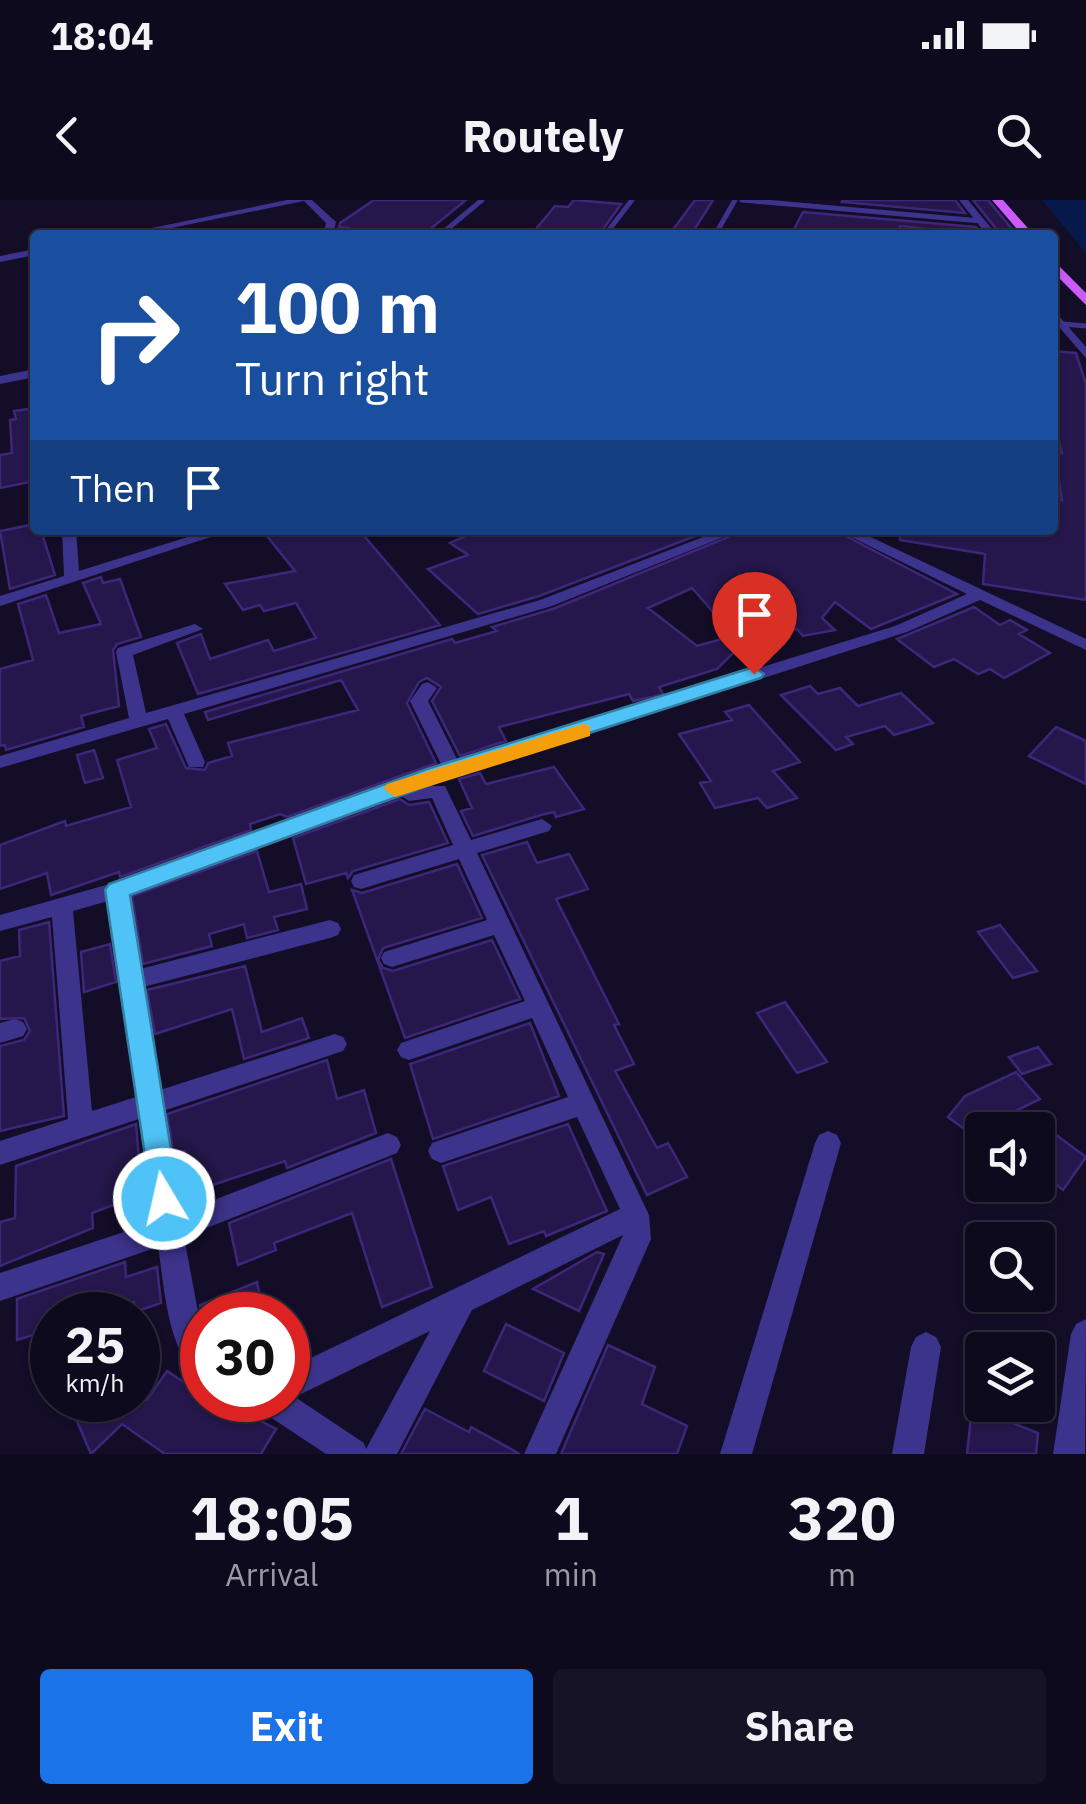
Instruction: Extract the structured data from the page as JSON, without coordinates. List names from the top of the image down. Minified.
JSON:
{"page":{"status":"18:04","header":"Routely","turn":["100 m","Turn right"],"then":"Then","speed":"25 km/h","limit":"30","eta":["18:05","Arrival","1","min","320","m"],"buttons":["Exit","Share"]}}
